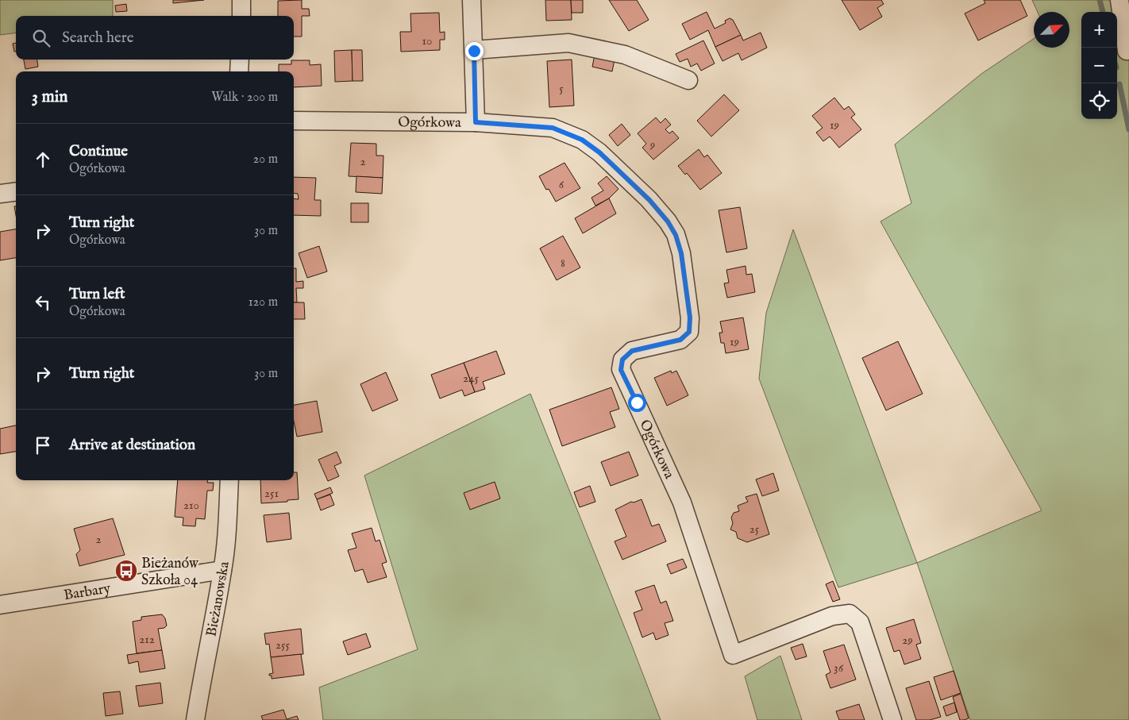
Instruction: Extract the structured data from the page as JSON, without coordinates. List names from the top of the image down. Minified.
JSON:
{"streets":{"street":["Ogórkowa","Barbary","Bieżanowska"]},"crossings":[["Barbary","Bieżanowska"]],"places":{"bus stop":["Bieżanów Szkoła 04"]},"house_numbers":["10","5","19","9","2","6","8","19","245","251","210","25","2","212","29","255","36"],"north":"top right","page":{"map_buttons":["+","−"],"search":"Search here","heading":["3 min","Walk · 200 m"],"list":[["Continue","Ogórkowa","20 m"],["Turn right","Ogórkowa","30 m"],["Turn left","Ogórkowa","120 m"],["Turn right","30 m"],"Arrive at destination"]}}
